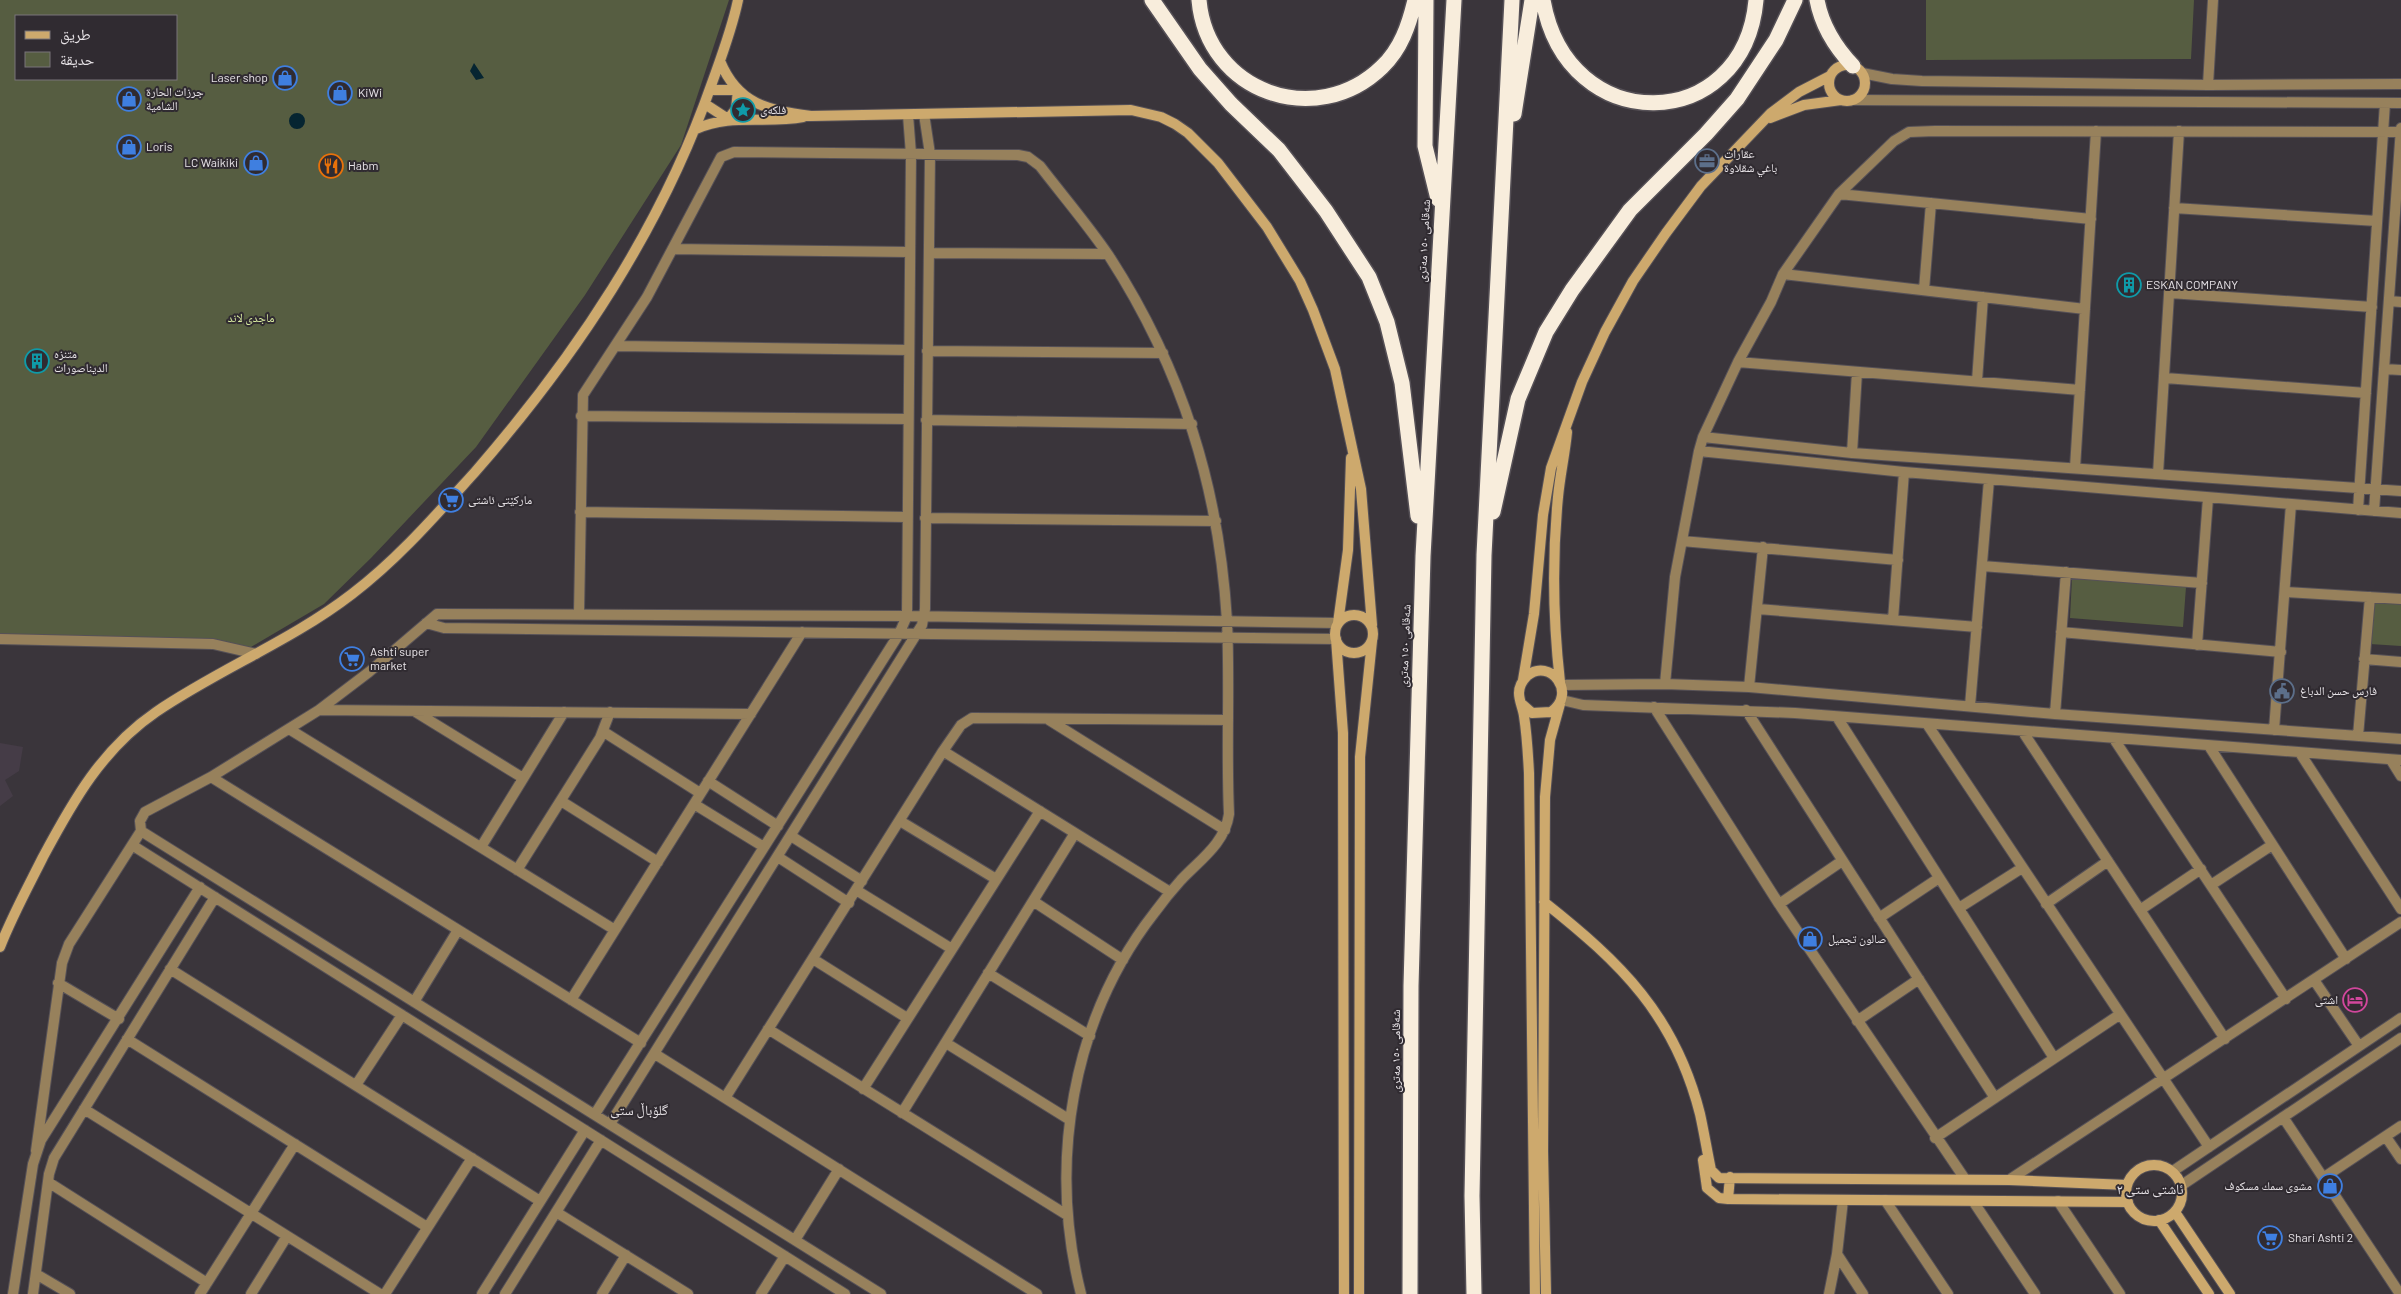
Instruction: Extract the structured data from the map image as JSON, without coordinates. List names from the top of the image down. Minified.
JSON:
{"streets":{"highway":["شەقامی ١٥٠ مەتری"]},"districts":["گلۆباڵ ستی","ئاشتی ستی ٢"],"parks":["ماجدی لاند"],"places":{"shop":["Laser shop","KiWi","جرزات الحارة الشامية","Loris","LC Waikiki","صالون تجميل","مشوى سمك مسكوف"],"place":["فلکەی"],"office":["عقارات باغي شقلاوة"],"restaurant":["Habm"],"building":["ESKAN COMPANY","متنزه الديناصورات"],"supermarket":["مارکێتی ئاشتی","Ashti super market","Shari Ashti 2"],"public building":["فارس حسن الدباغ"],"hotel":["اشتی"]},"legend":["طريق","حديقة"]}
